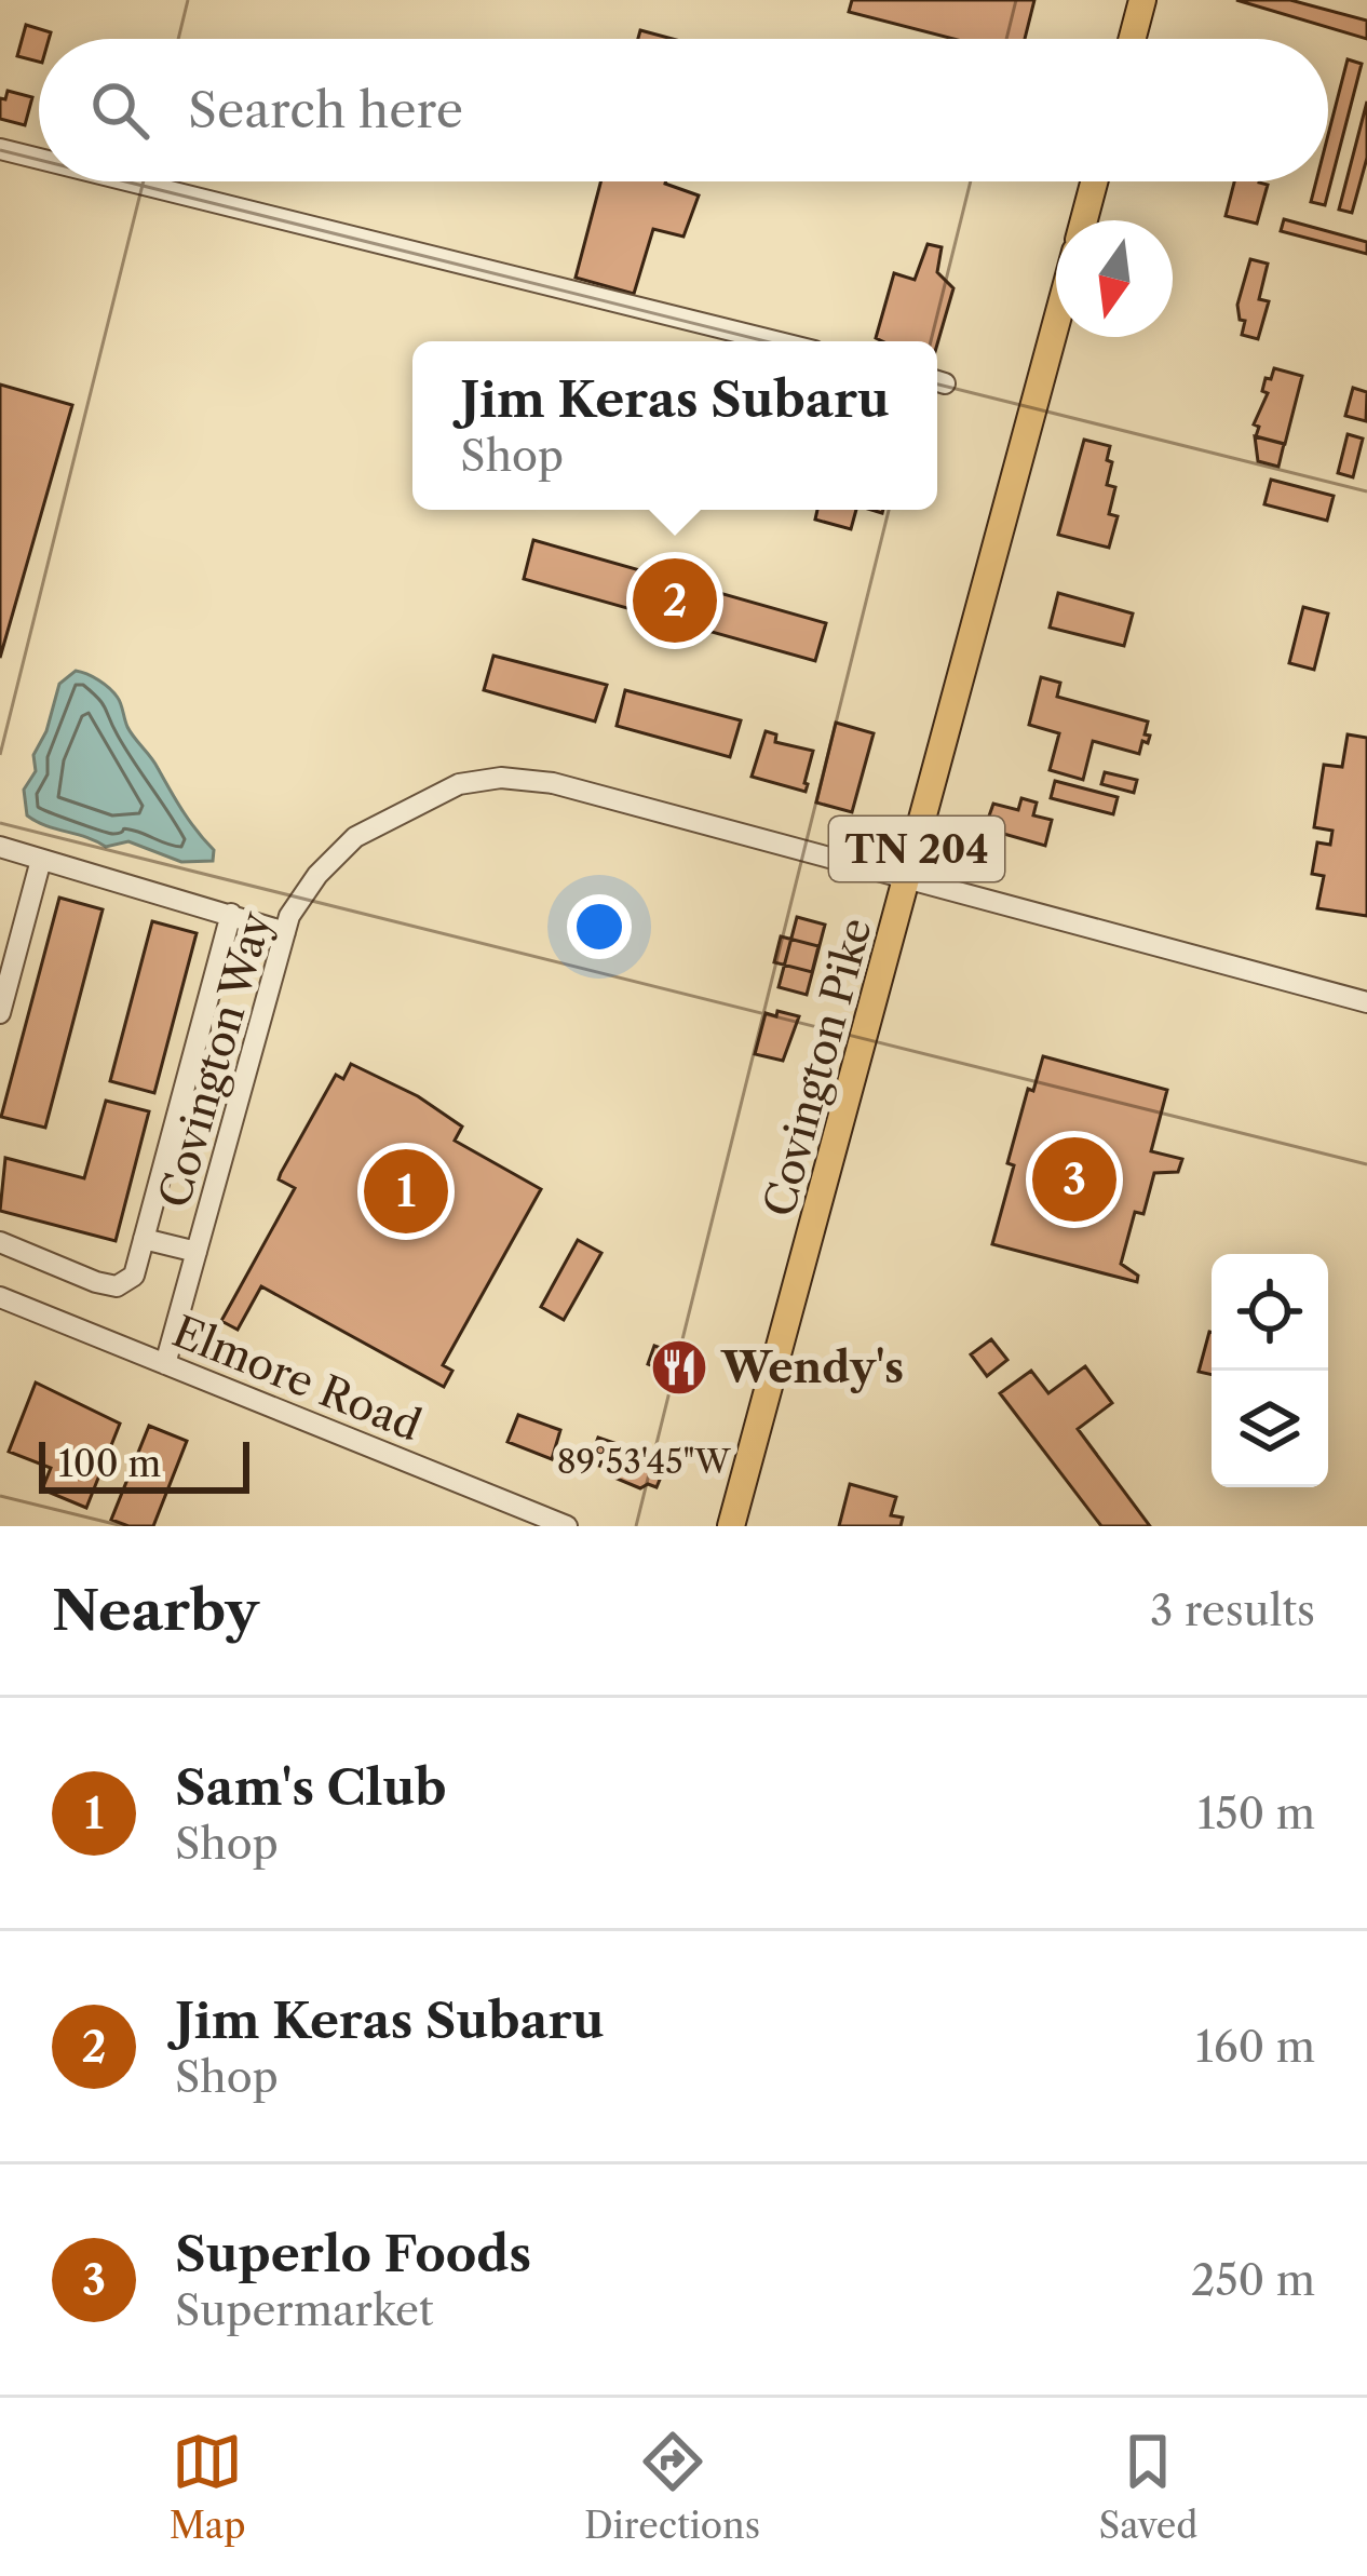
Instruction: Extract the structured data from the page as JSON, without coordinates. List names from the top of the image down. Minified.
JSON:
{"streets":{"main road":["TN 204","Covington Pike"],"street":["Covington Way","Elmore Road"]},"crossings":[["Covington Way","Covington Pike"],["Covington Way","Elmore Road"]],"places":{"restaurant":["Wendy's"]},"scale_bar":"100 m","north":"bottom","page":{"search":"Search here","popup":["Jim Keras Subaru","Shop"],"pins":["2","3","1"],"scale":"100 m","heading":["Nearby","3 results"],"list":[{"mark":"1","name":"Sam's Club","note":"Shop","value":"150 m"},{"mark":"2","name":"Jim Keras Subaru","note":"Shop","value":"160 m"},{"mark":"3","name":"Superlo Foods","note":"Supermarket","value":"250 m"}],"nav":["Map","Directions","Saved"]},"coordinates":["89°53'45\"W"]}
